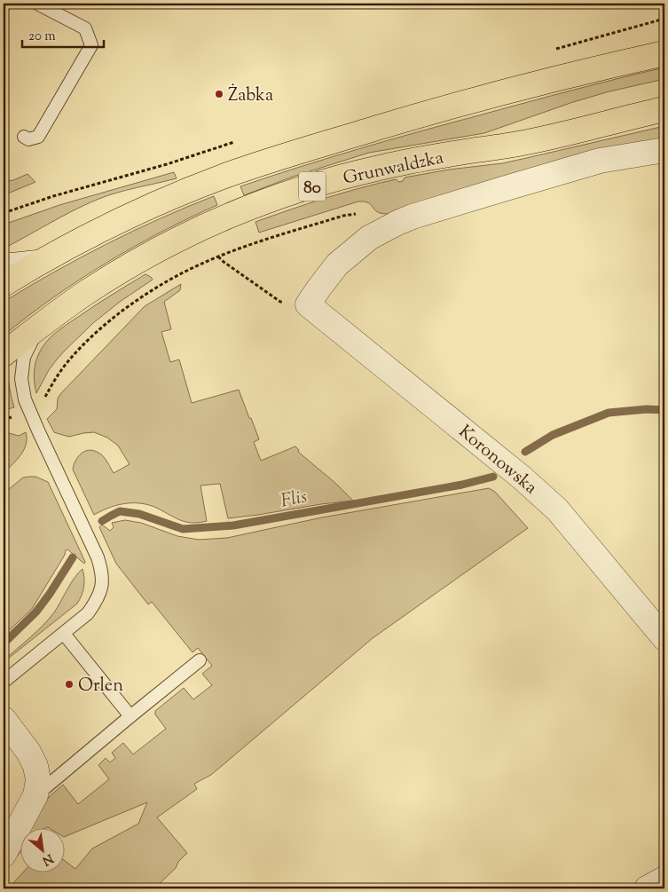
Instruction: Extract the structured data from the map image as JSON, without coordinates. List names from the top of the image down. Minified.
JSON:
{"streets":{"main road":["Grunwaldzka","80"],"street":["Koronowska"]},"water":["Flis"],"places":["Żabka","Orlen"],"scale_bar":"20 m","north":"bottom right"}
